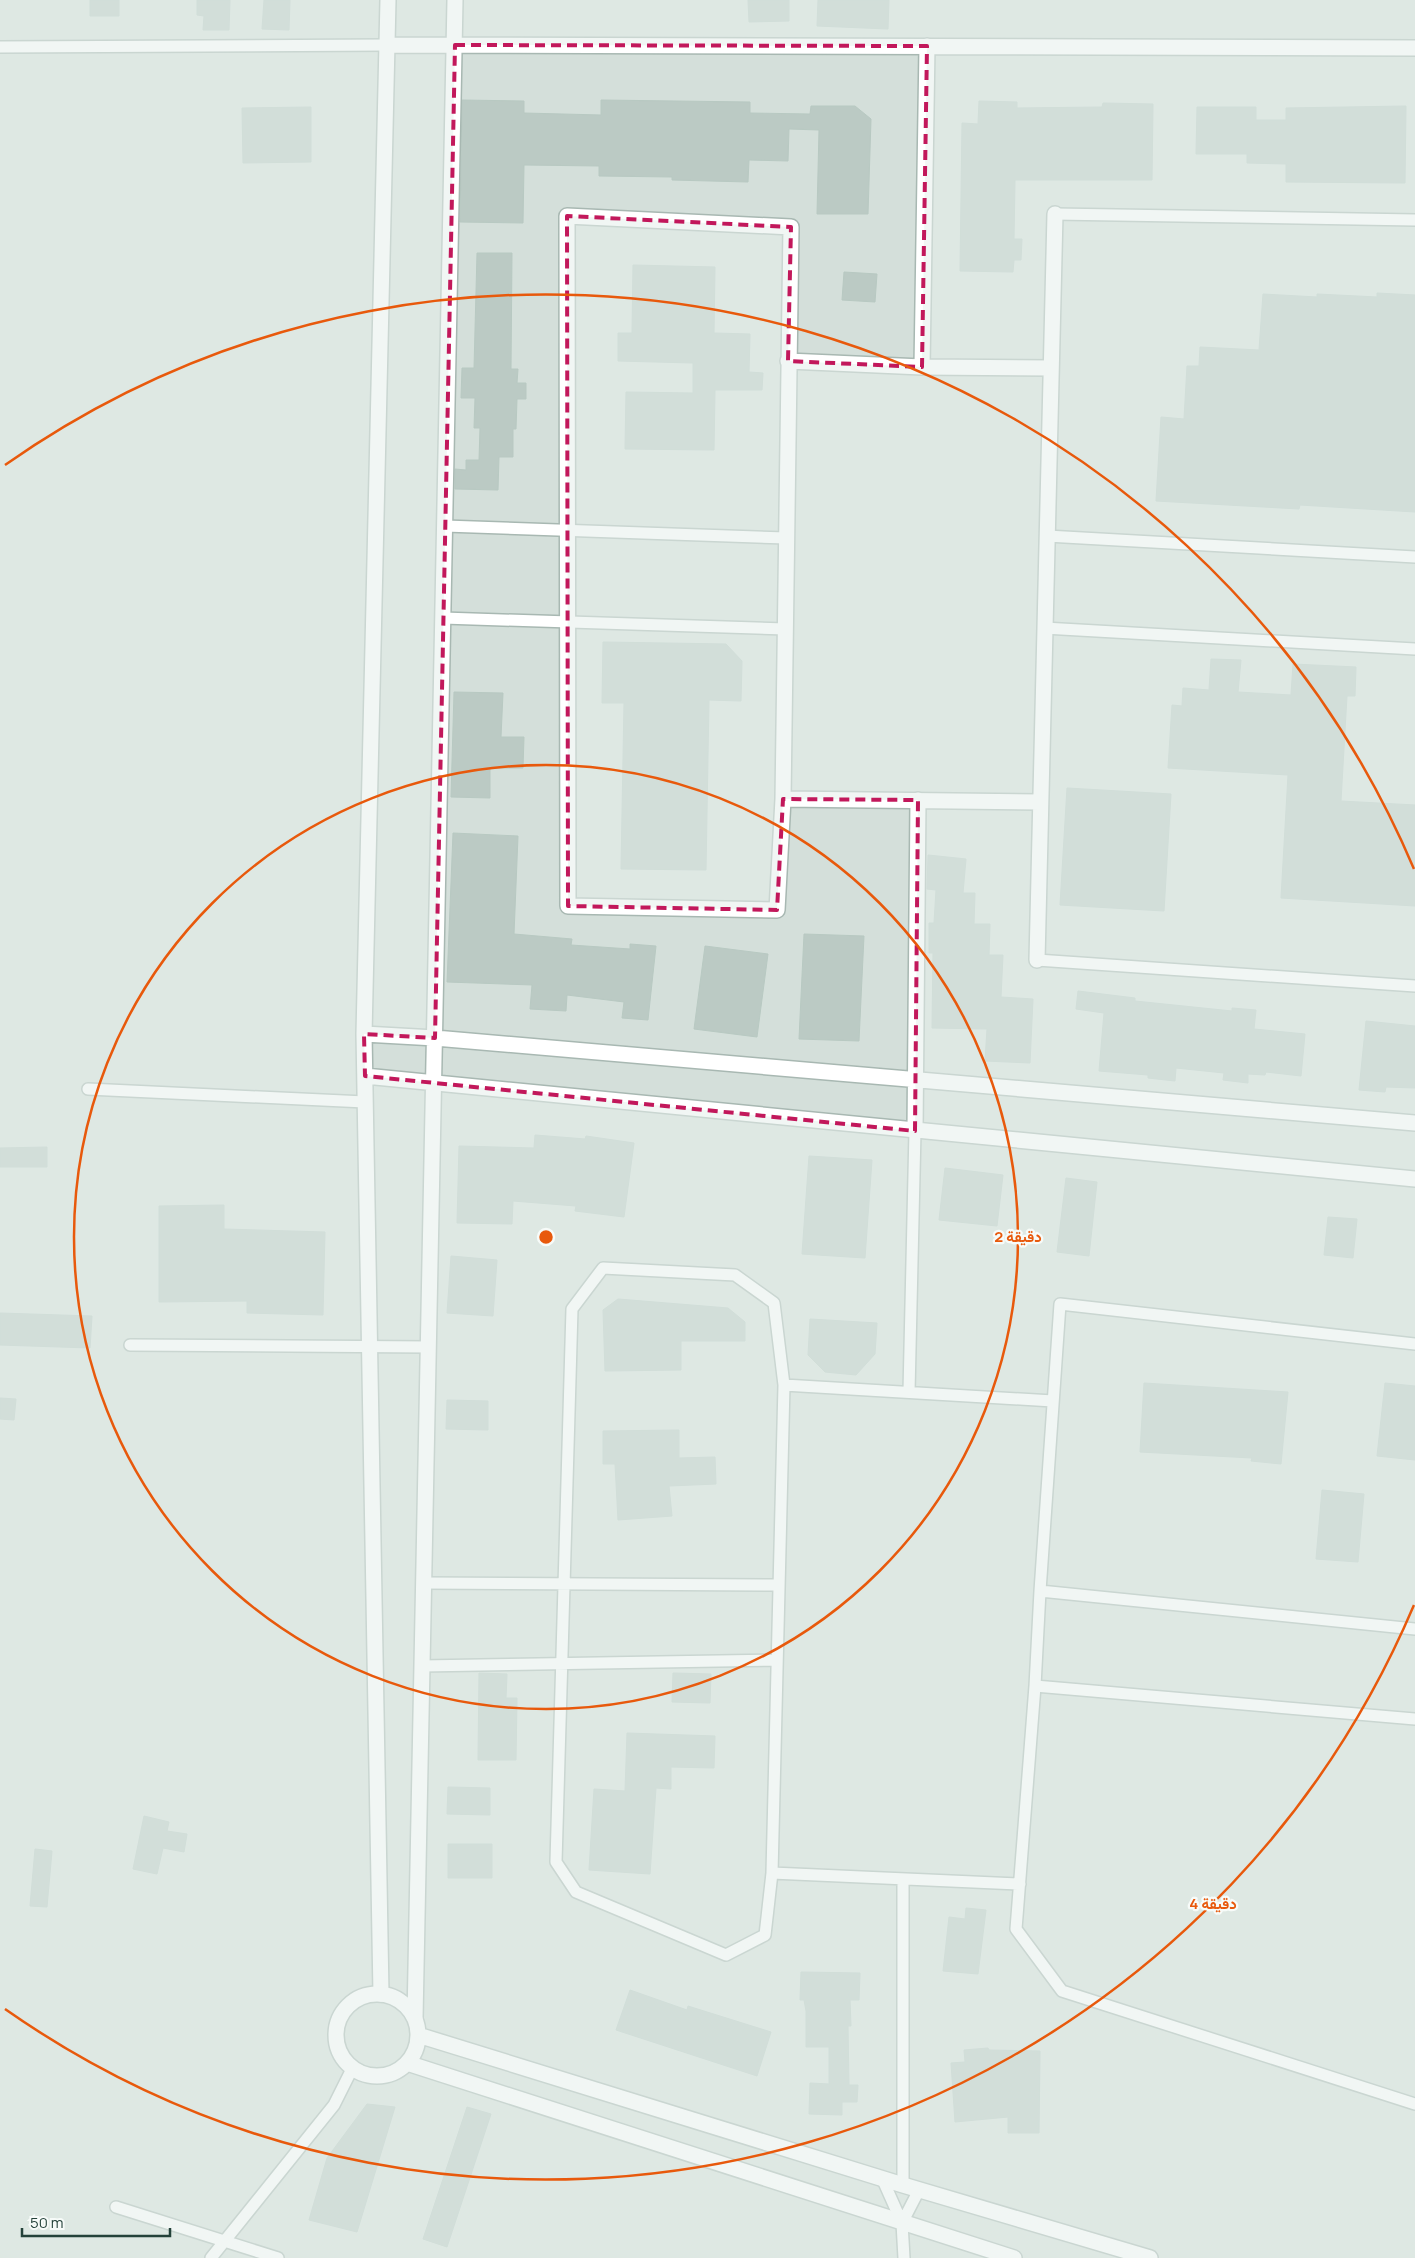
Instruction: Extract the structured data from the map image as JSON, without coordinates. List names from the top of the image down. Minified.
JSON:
{"scale_bar":"50 m","rings":["2 دقيقة","4 دقيقة"]}
